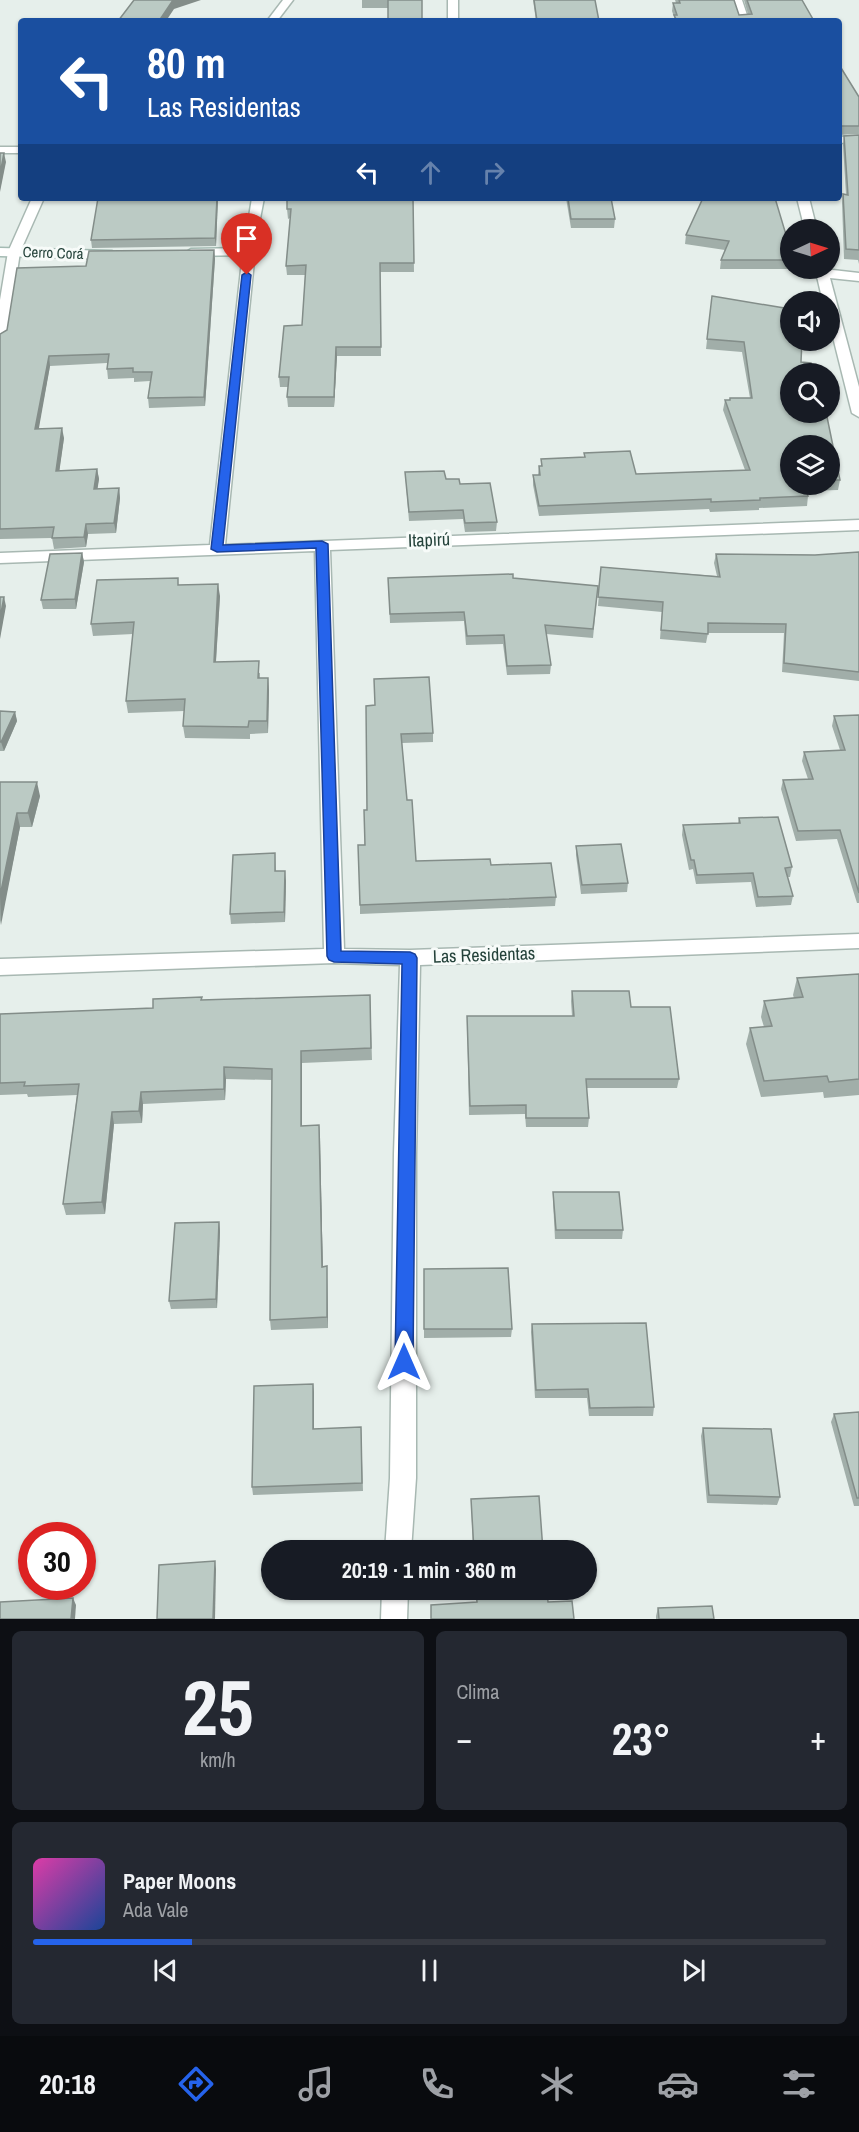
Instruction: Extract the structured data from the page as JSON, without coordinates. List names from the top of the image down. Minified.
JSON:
{"streets":{"street":["Cerro Corá","Itapirú","Las Residentas"]},"north":"right","page":{"turn":["80 m","Las Residentas"],"limit":"30","trip":"20:19 · 1 min · 360 m","tile":[["25","km/h"],"Clima"],"heat":["−","23°","+"],"song":["Paper Moons","Ada Vale"],"tabs":"20:18"}}
